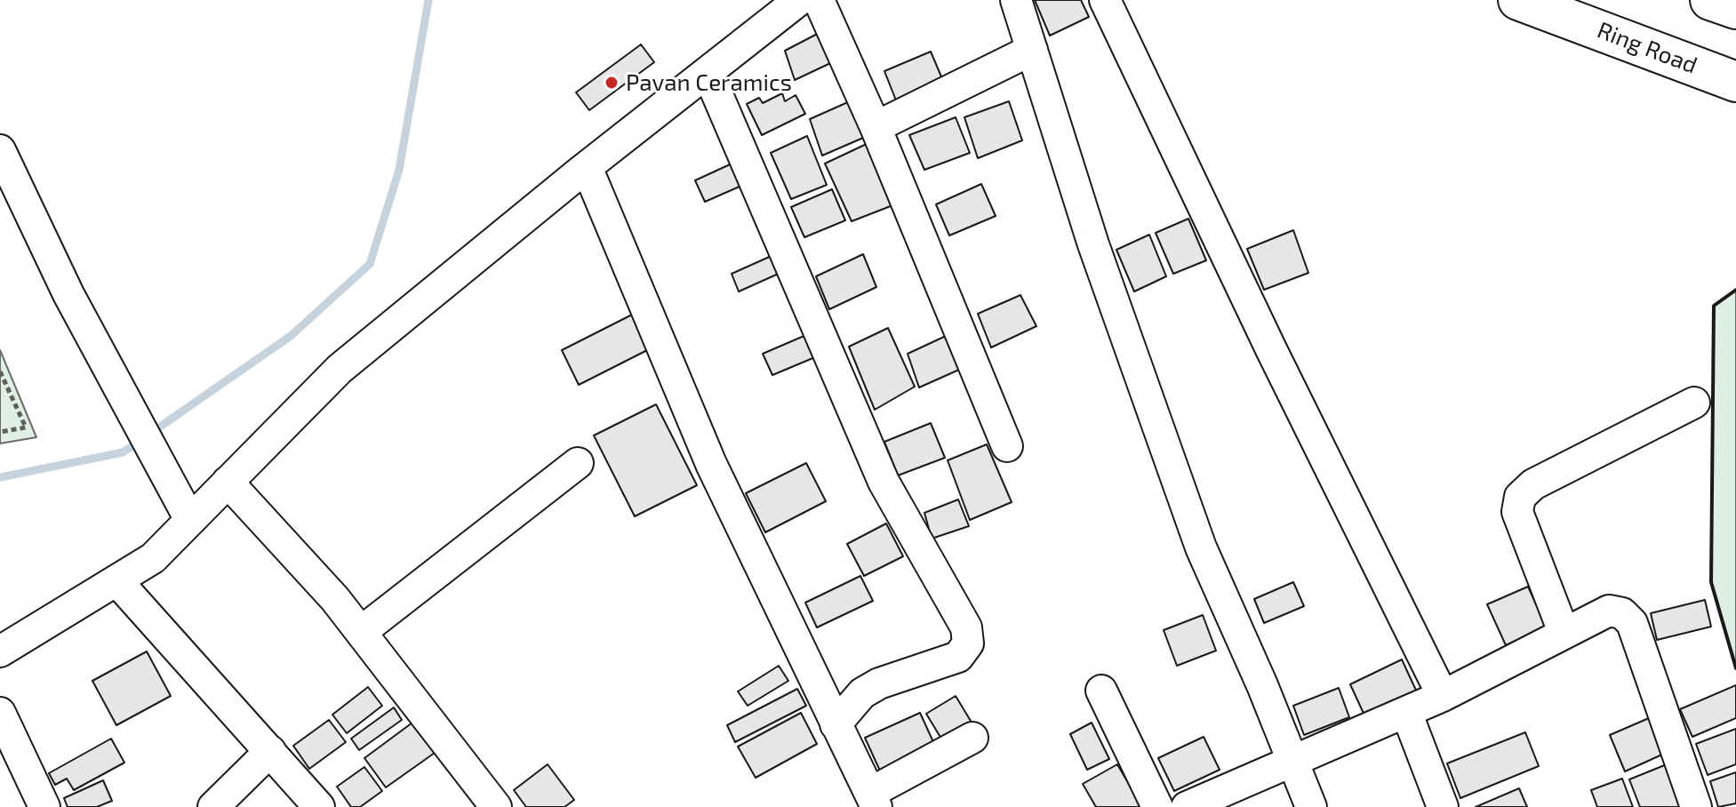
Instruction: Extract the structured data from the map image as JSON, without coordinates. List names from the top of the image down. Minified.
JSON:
{"streets":{"main road":["Ring Road"]},"places":["Pavan Ceramics"]}
